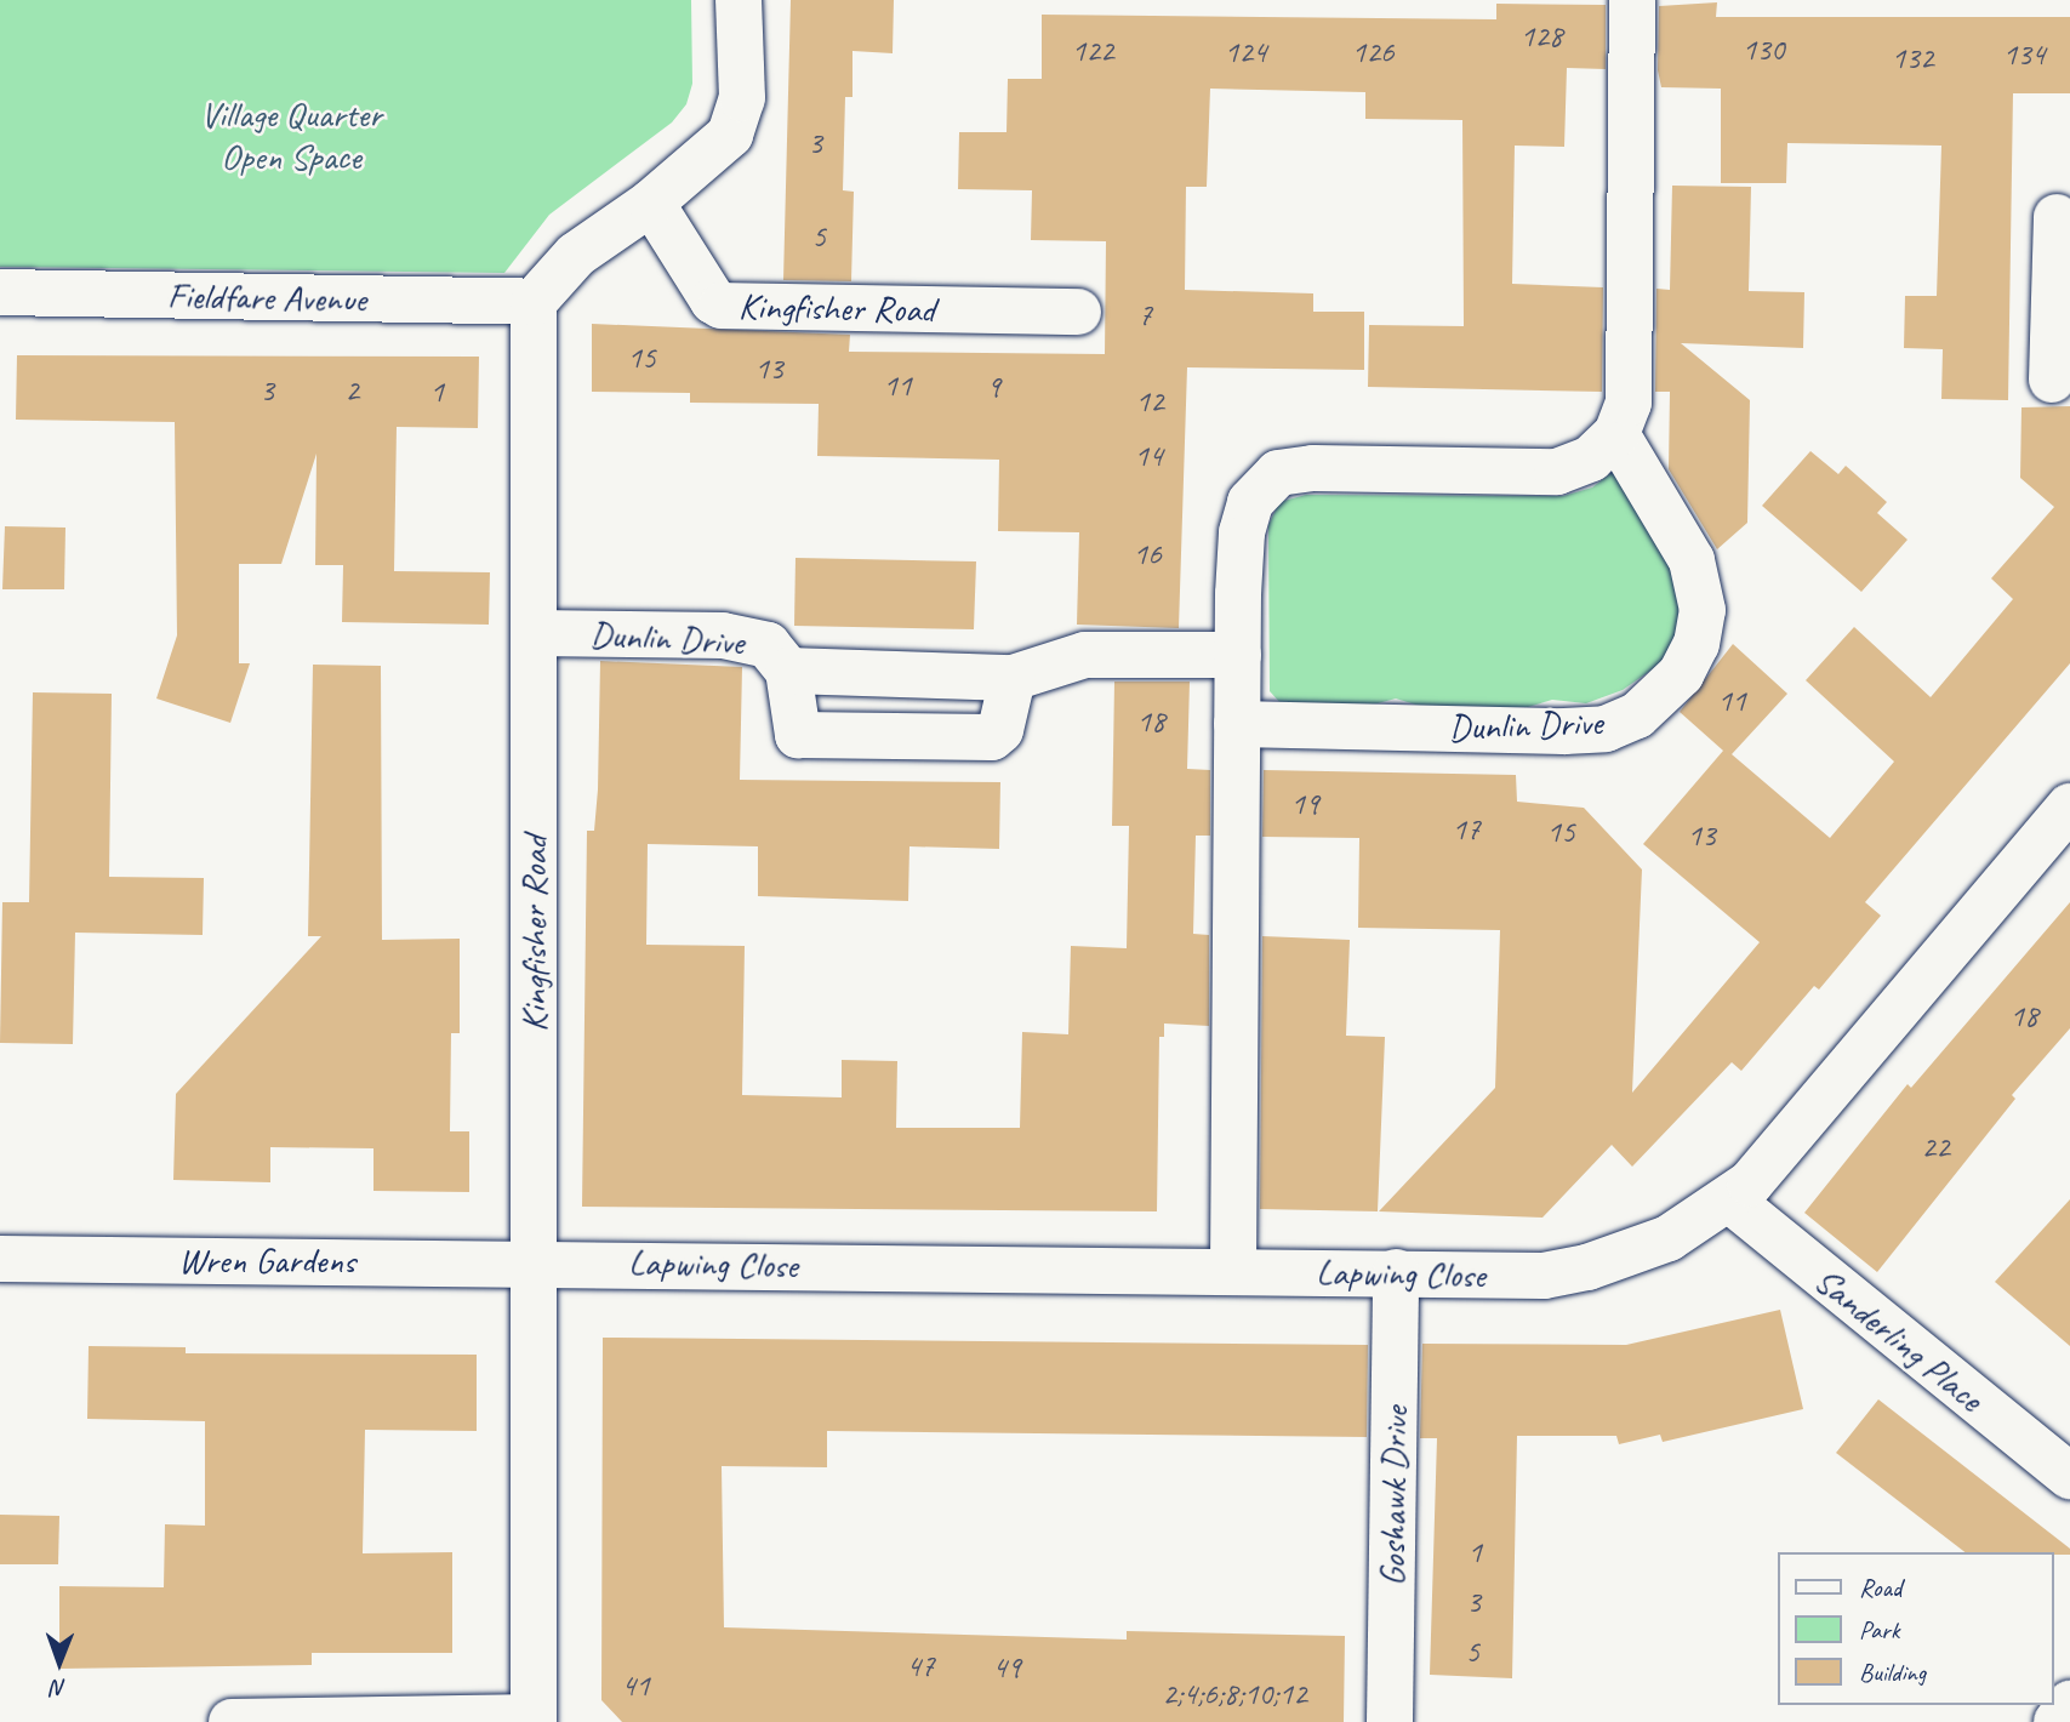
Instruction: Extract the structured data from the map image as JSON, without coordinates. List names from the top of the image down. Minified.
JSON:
{"streets":{"street":["Fieldfare Avenue","Kingfisher Road","Dunlin Drive","Wren Gardens","Lapwing Close","Sanderling Place","Goshawk Drive"]},"crossings":[["Fieldfare Avenue","Kingfisher Road"],["Kingfisher Road","Dunlin Drive"],["Kingfisher Road","Wren Gardens"],["Kingfisher Road","Lapwing Close"],["Wren Gardens","Lapwing Close"],["Lapwing Close","Sanderling Place"],["Lapwing Close","Goshawk Drive"]],"parks":["Village Quarter Open Space"],"house_numbers":["128","130","122","124","126","134","132","3","5","7","15","13","11","9","3","2","1","12","14","16","11","18","19","17","15","13","18","22","1","3","5","47","49","41","2;4;6;8;10;12"],"legend":["Road","Park","Building"],"north":"bottom"}
